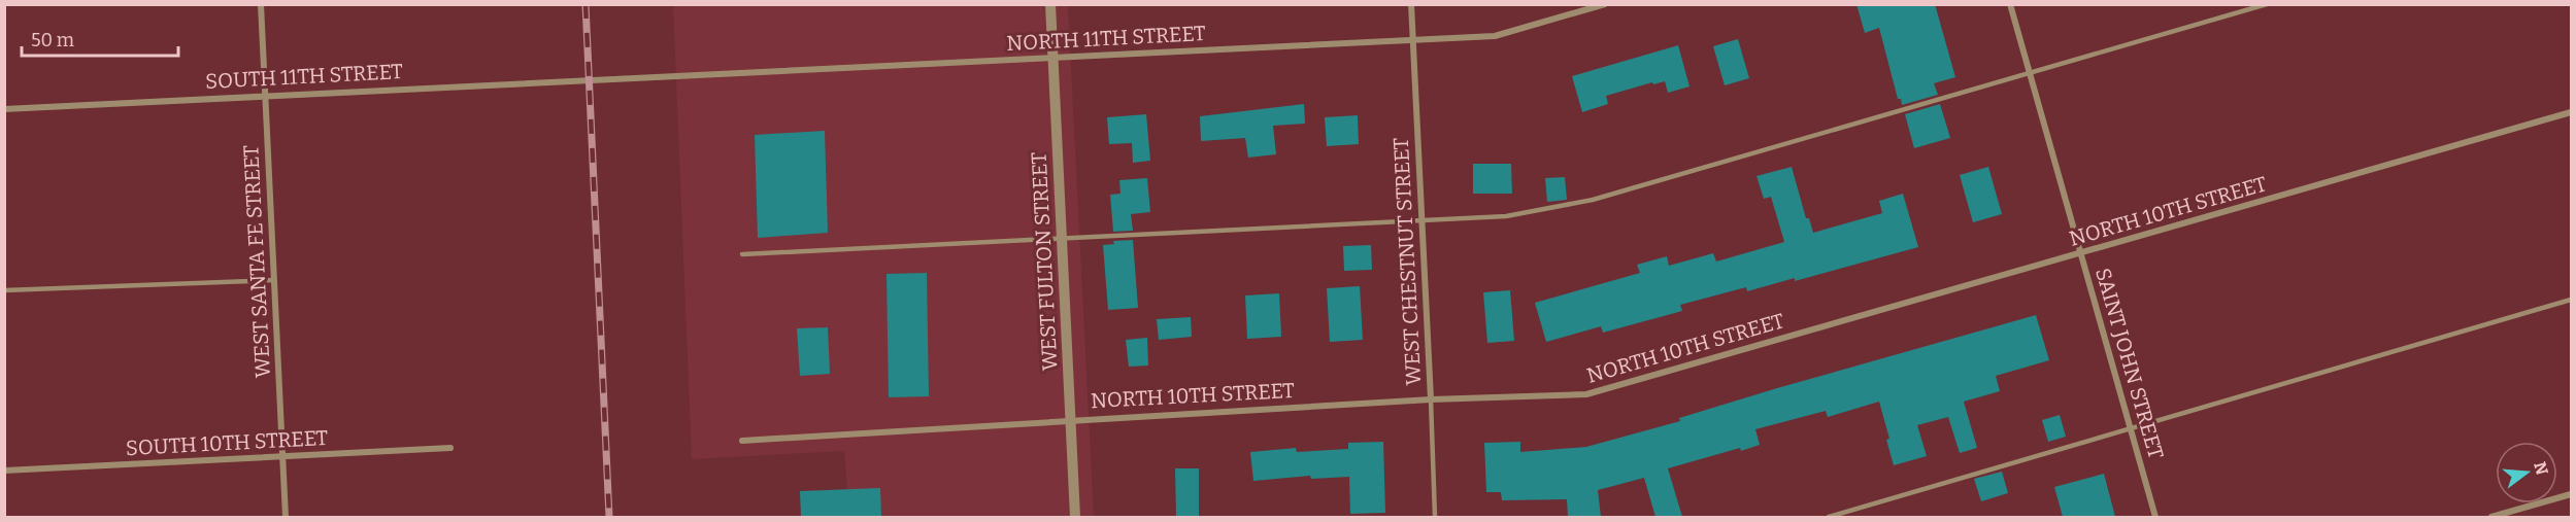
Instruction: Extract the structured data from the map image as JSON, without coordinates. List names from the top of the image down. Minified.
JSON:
{"streets":{"street":["NORTH 11TH STREET","SOUTH 11TH STREET","NORTH 10TH STREET","WEST SANTA FE STREET","WEST FULTON STREET","WEST CHESTNUT STREET","SAINT JOHN STREET","SOUTH 10TH STREET"]},"crossings":[["NORTH 11TH STREET","SOUTH 11TH STREET"],["NORTH 11TH STREET","WEST FULTON STREET"],["NORTH 11TH STREET","WEST CHESTNUT STREET"],["SOUTH 11TH STREET","WEST SANTA FE STREET"],["NORTH 10TH STREET","WEST FULTON STREET"],["NORTH 10TH STREET","WEST CHESTNUT STREET"],["NORTH 10TH STREET","SAINT JOHN STREET"],["WEST SANTA FE STREET","SOUTH 10TH STREET"]],"scale_bar":"50 m","north":"right"}
